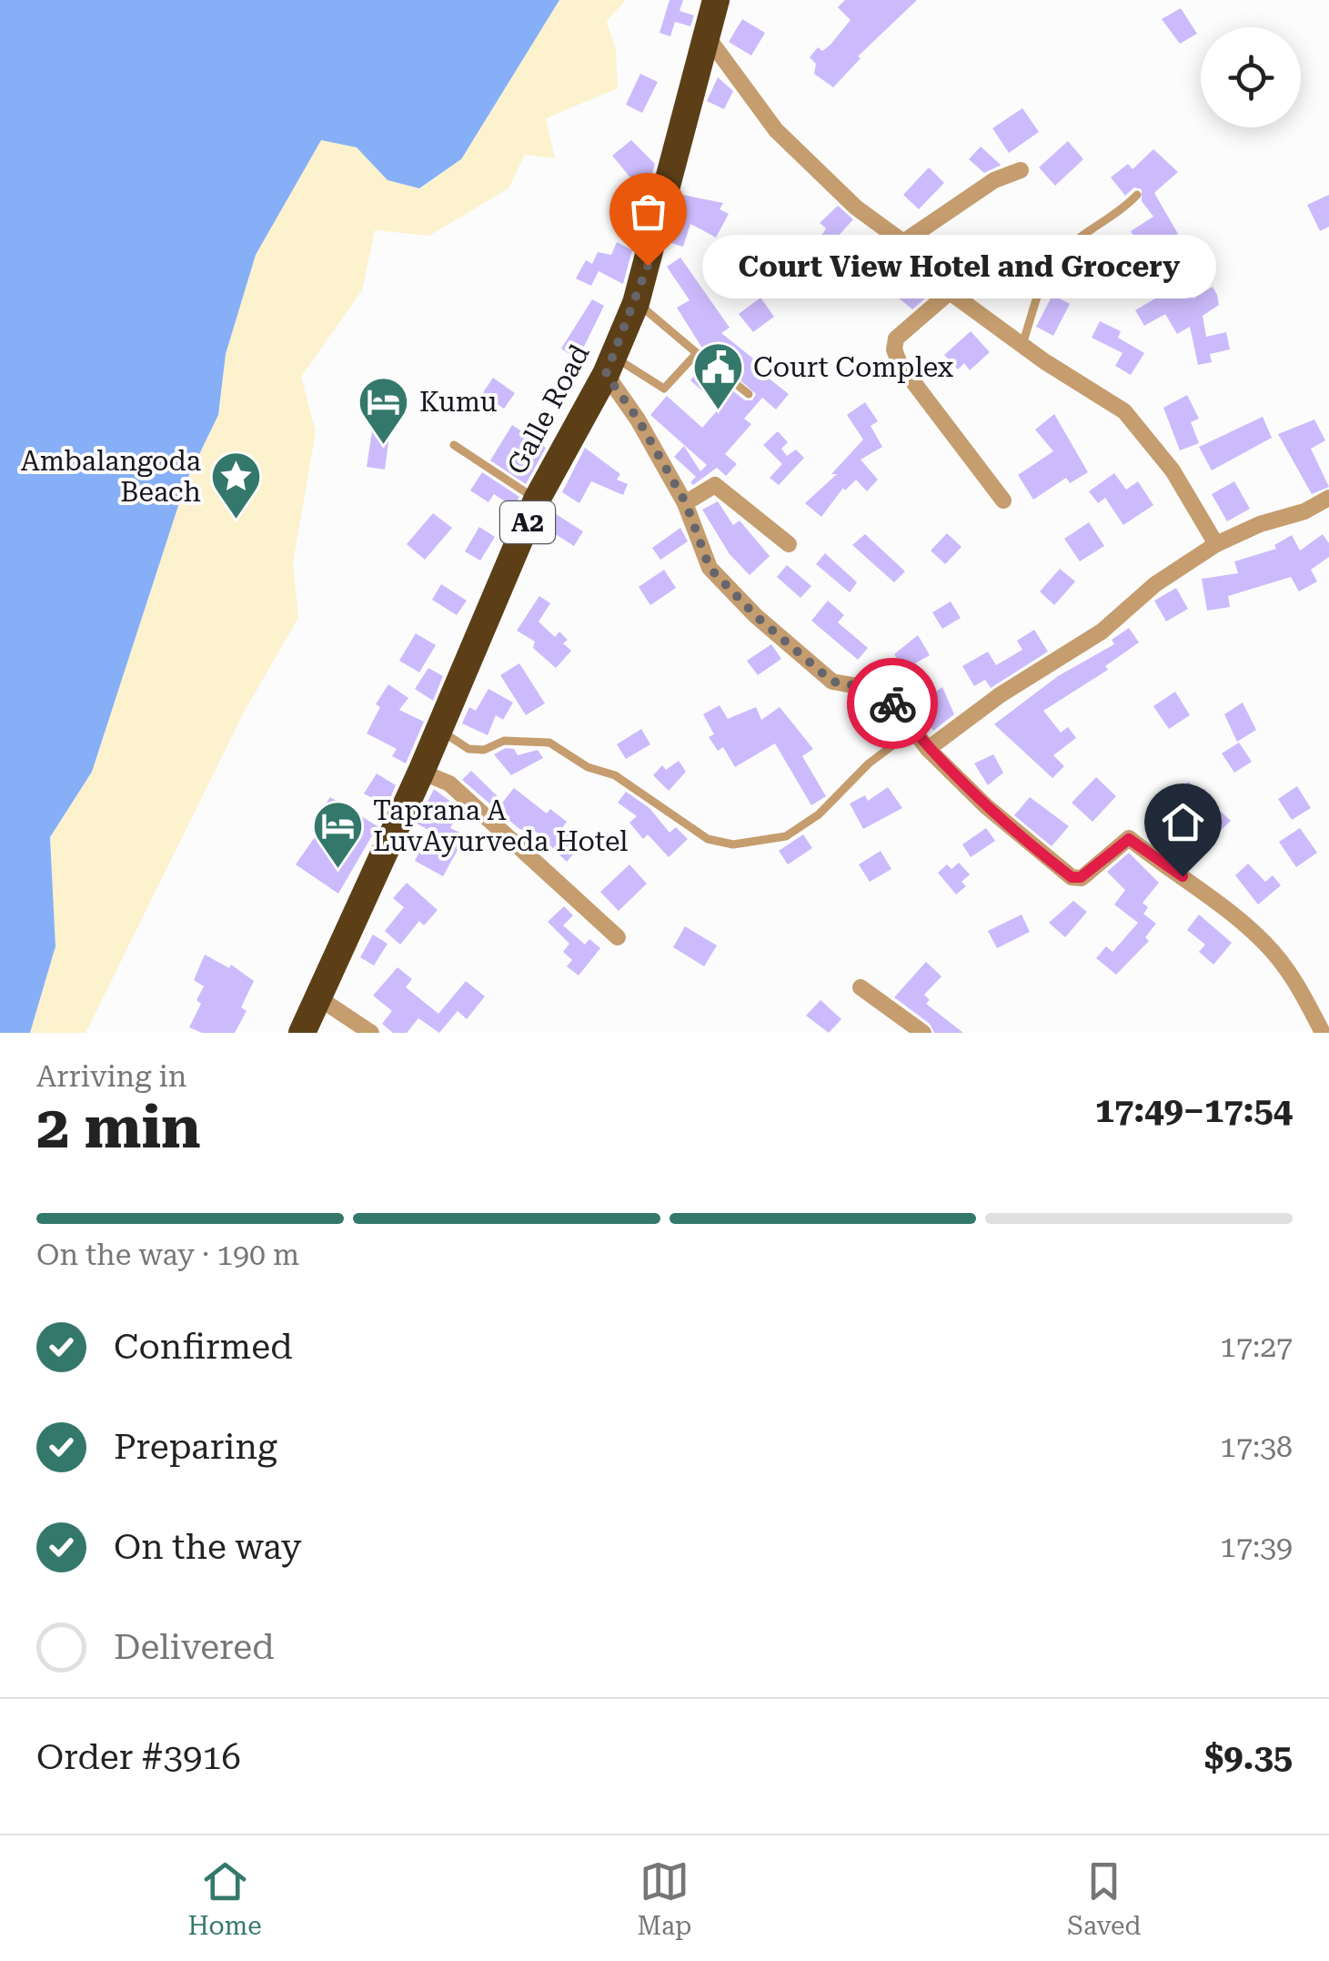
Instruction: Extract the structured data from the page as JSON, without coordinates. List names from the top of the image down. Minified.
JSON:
{"streets":{"highway":["Galle Road","A2"]},"places":{"other":["Court View Hotel and Grocery"],"public building":["Court Complex"],"hotel":["Kumu","Taprana A LuvAyurveda Hotel"],"place":["Ambalangoda Beach"]},"page":{"bubble":"Court View Hotel and Grocery","heading":["2 min","Arriving in","17:49–17:54"],"panel":["Order #3916","$9.35"],"bar":"On the way · 190 m","list":[["Confirmed","17:27"],["Preparing","17:38"],["On the way","17:39"],"Delivered"],"tabs":["Home","Map","Saved"]}}
